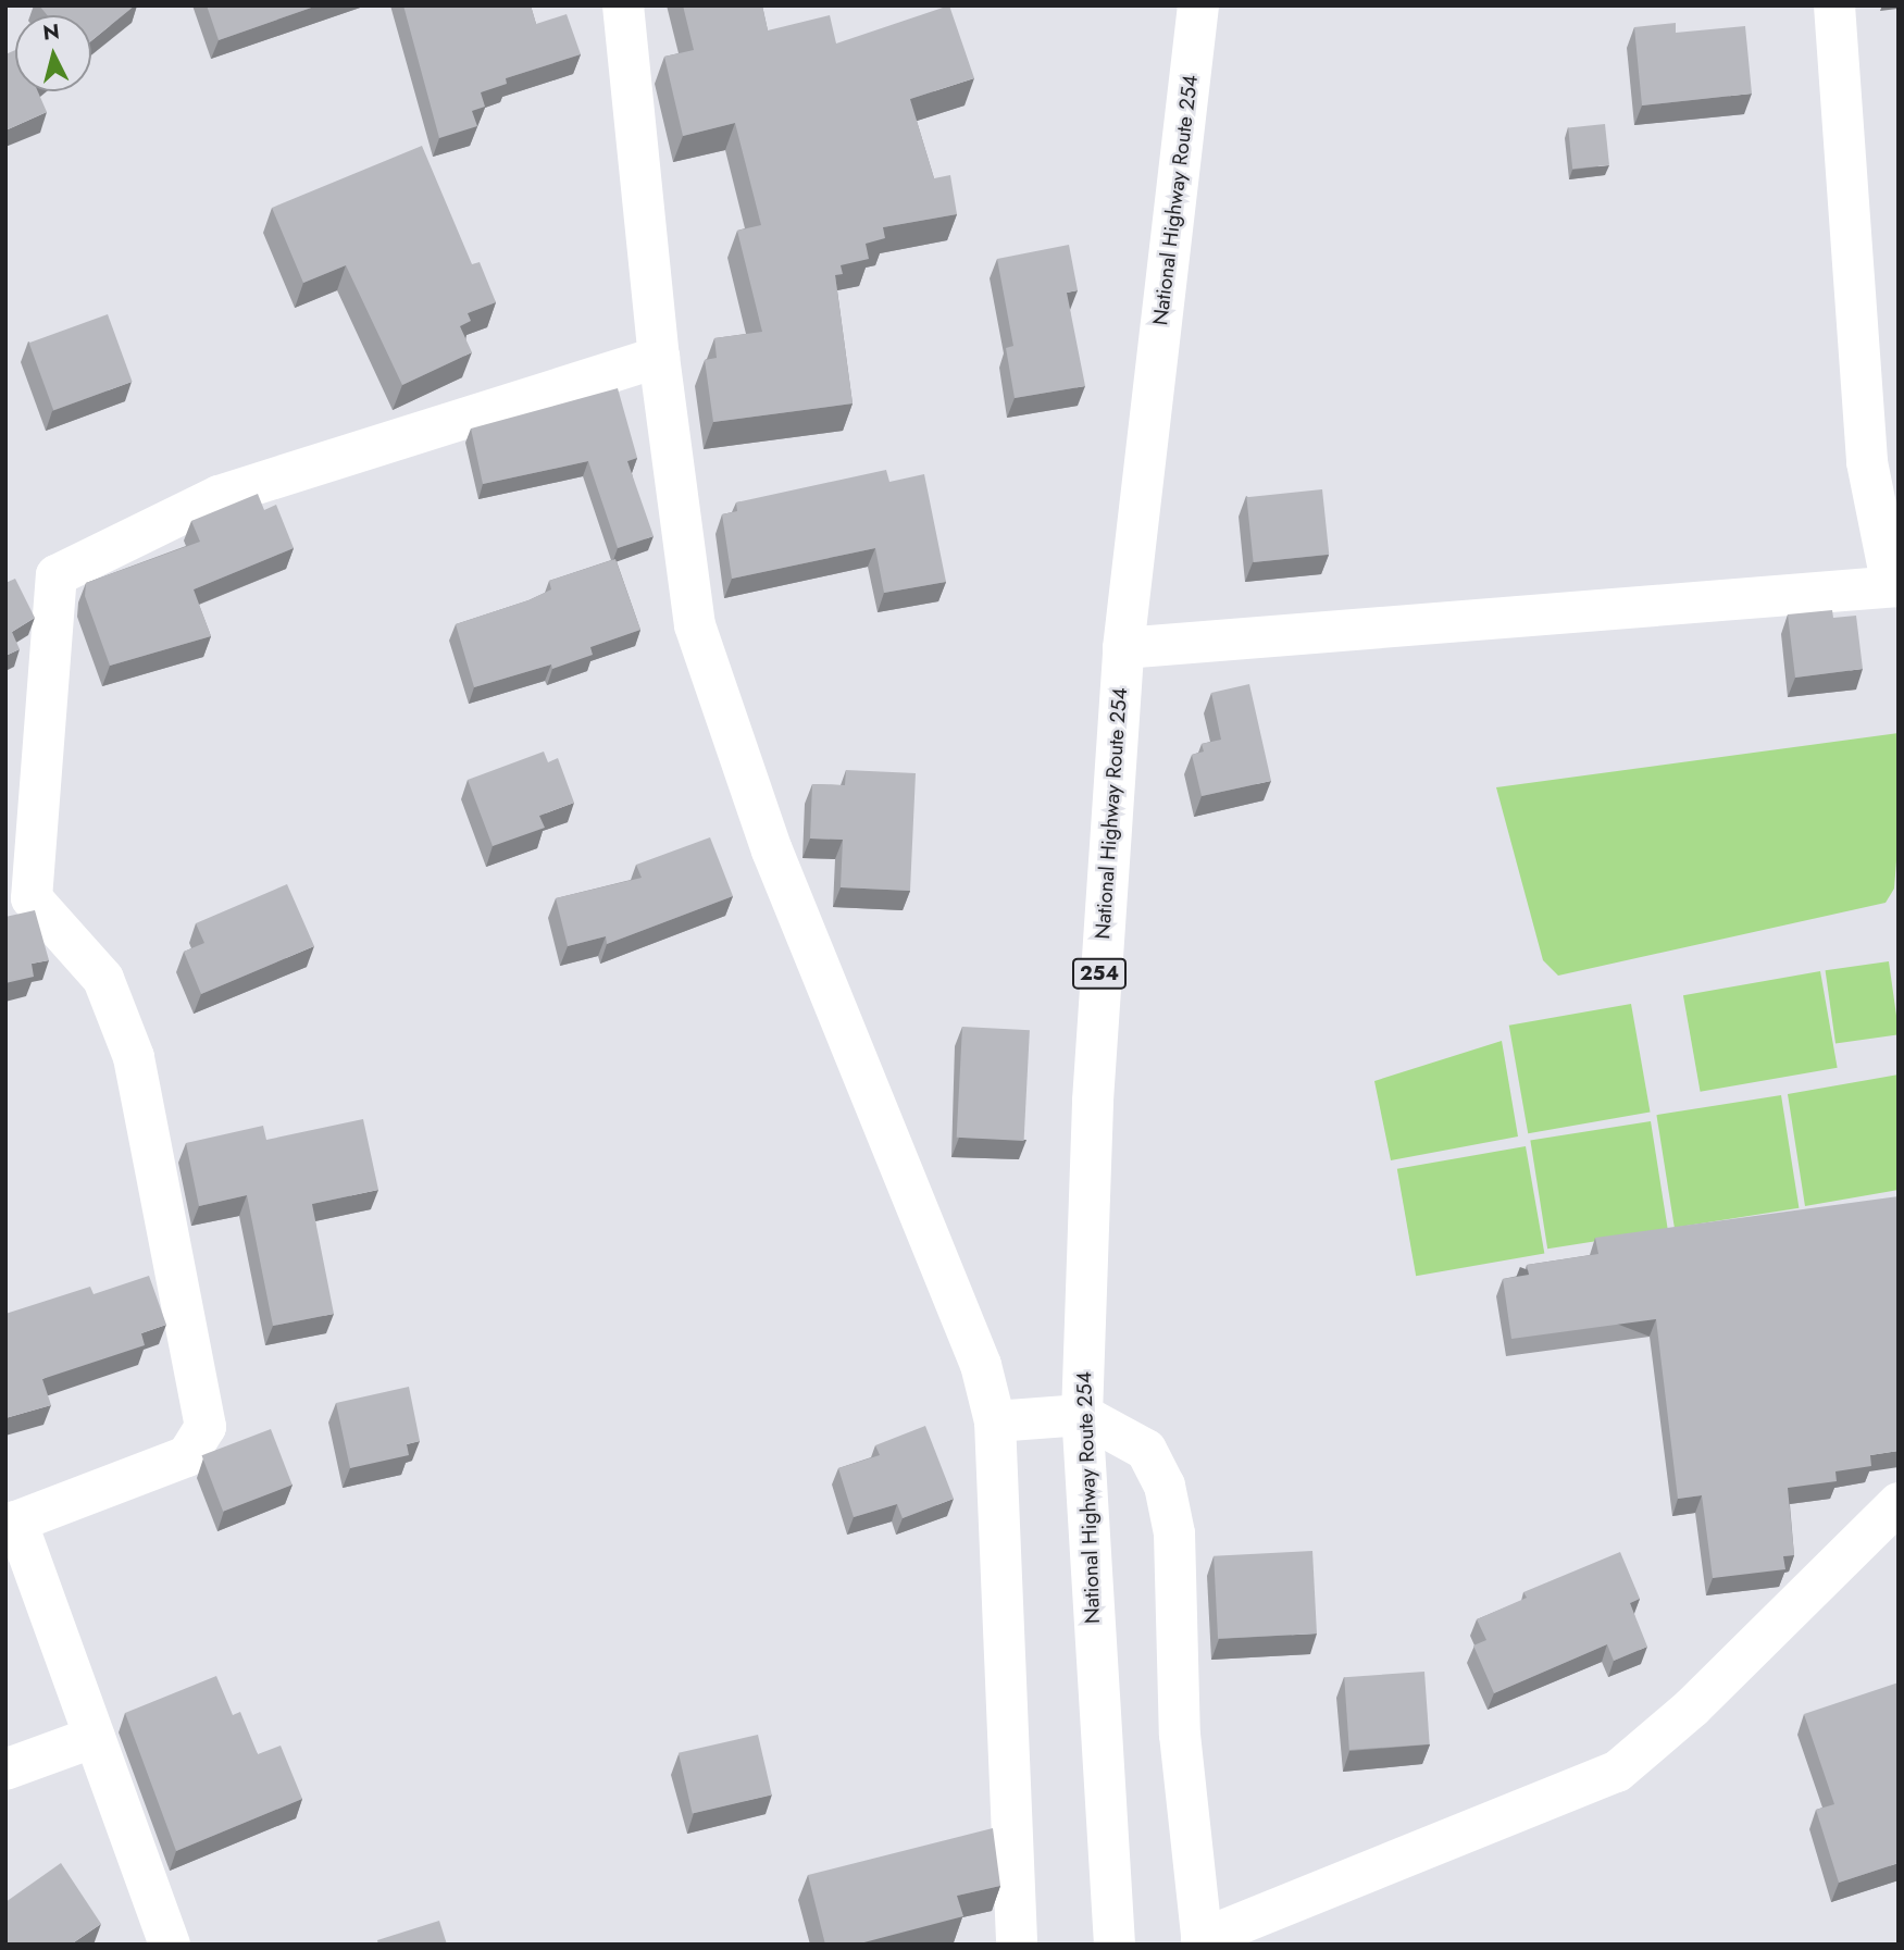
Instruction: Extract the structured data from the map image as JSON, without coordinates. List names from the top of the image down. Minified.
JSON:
{"streets":{"main road":["National Highway Route 254","254"]},"north":"top"}
